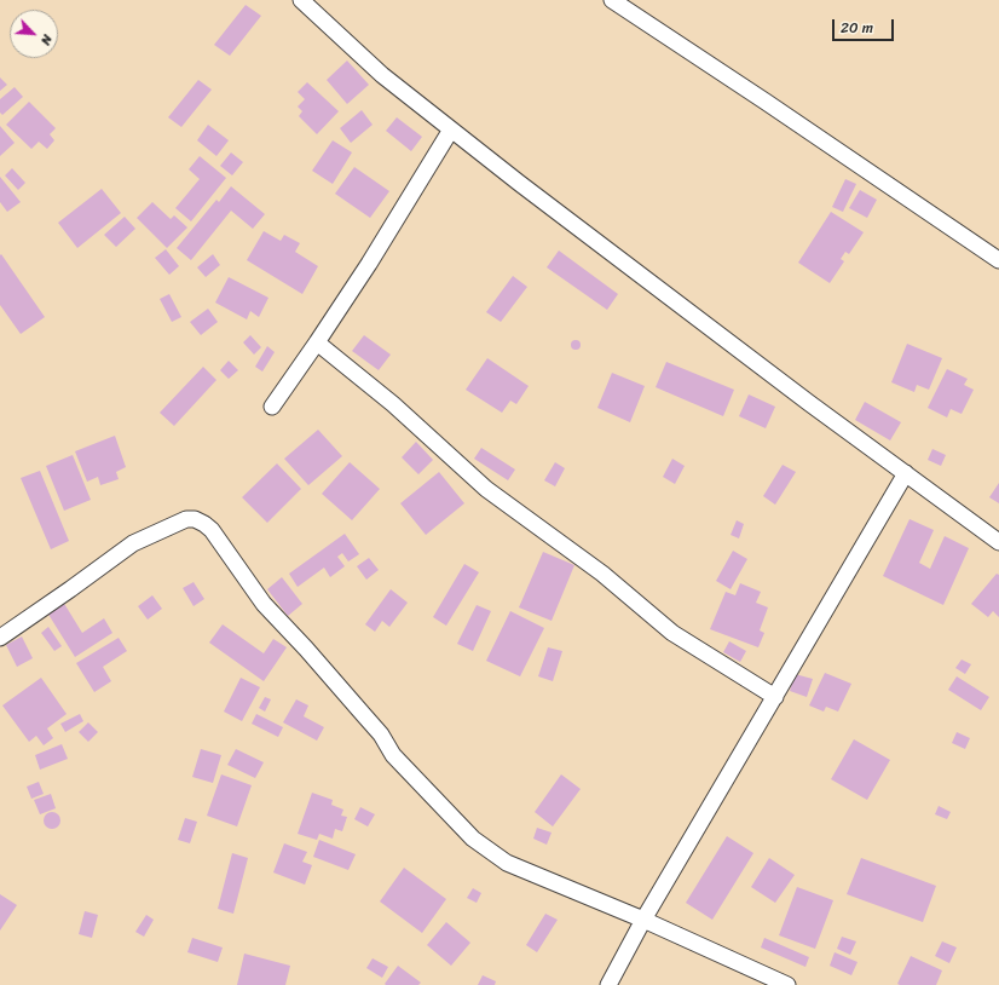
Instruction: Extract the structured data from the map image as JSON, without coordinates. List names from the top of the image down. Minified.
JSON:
{"scale_bar":"20 m","north":"bottom right"}
